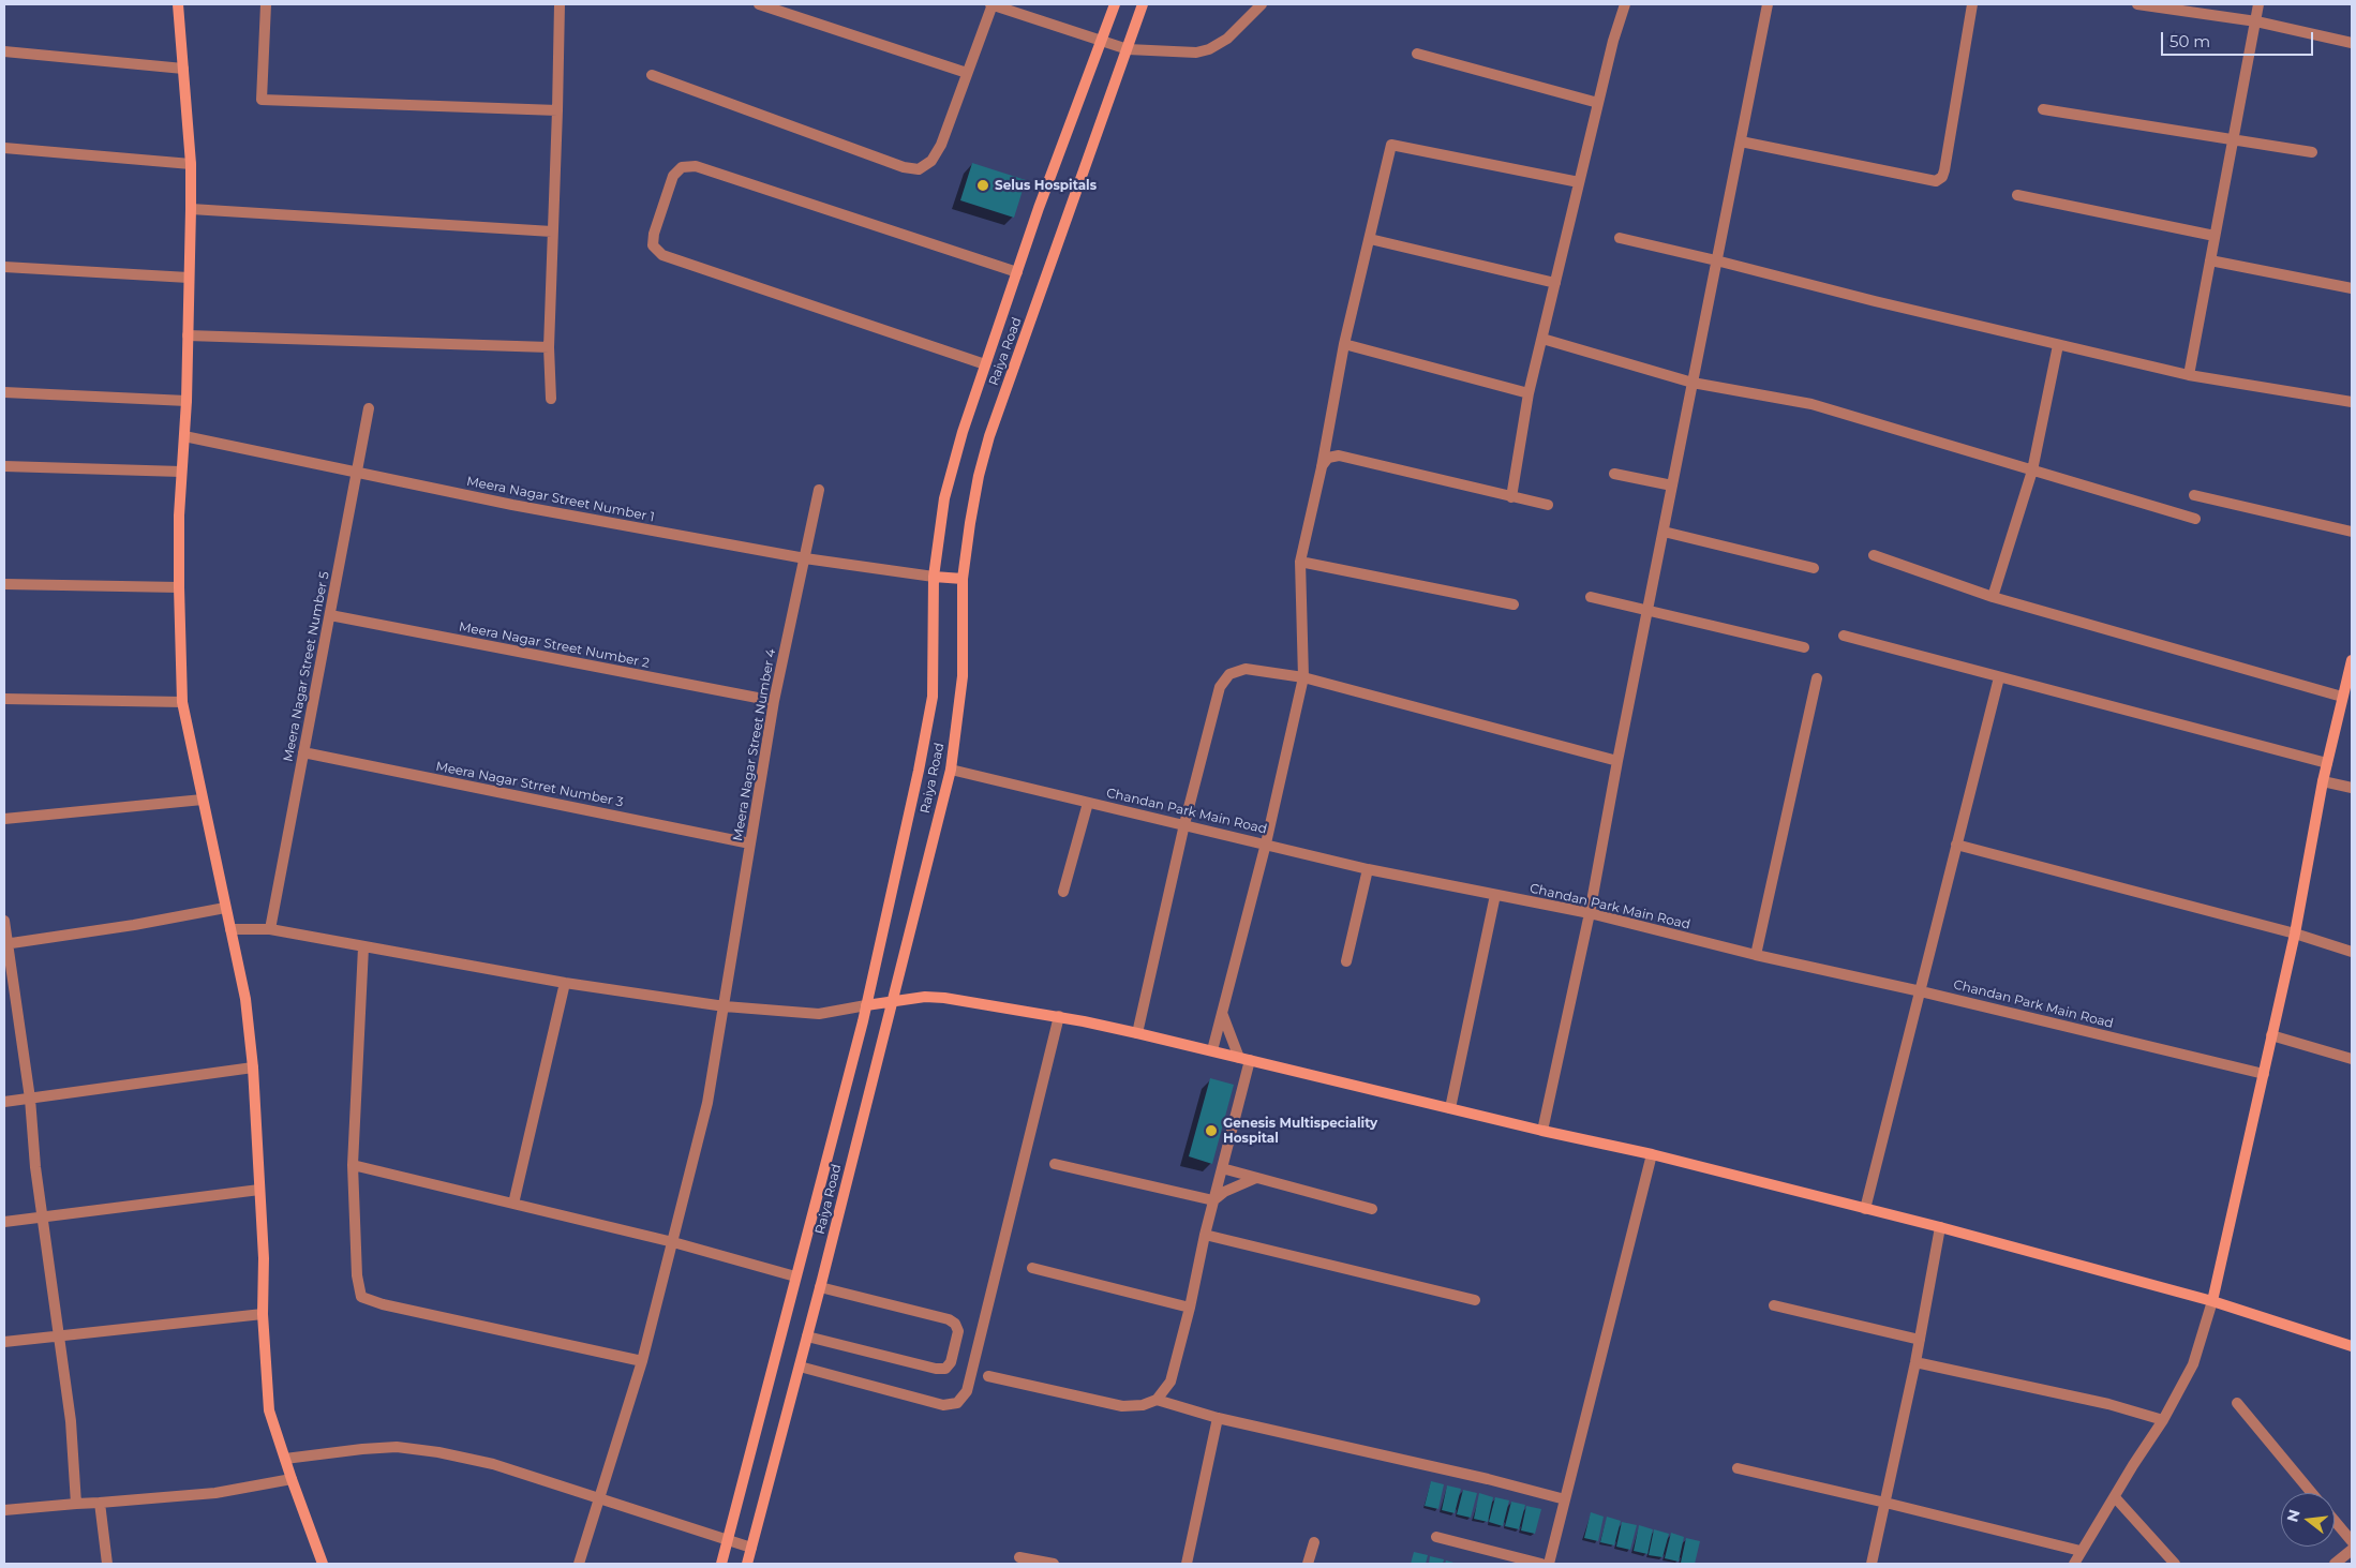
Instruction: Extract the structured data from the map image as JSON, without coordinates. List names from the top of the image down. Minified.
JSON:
{"streets":{"street":["Raiya Road","Meera Nagar Street Number 1","Meera Nagar Street Number 2","Meera Nagar Street Number 5","Meera Nagar Street Number 4","Meera Nagar Strret Number 3","Chandan Park Main Road"]},"crossings":[["Raiya Road","Meera Nagar Street Number 1"],["Raiya Road","Chandan Park Main Road"],["Meera Nagar Street Number 1","Meera Nagar Street Number 5"],["Meera Nagar Street Number 1","Meera Nagar Street Number 4"],["Meera Nagar Street Number 2","Meera Nagar Street Number 5"],["Meera Nagar Street Number 2","Meera Nagar Street Number 4"],["Meera Nagar Street Number 5","Meera Nagar Strret Number 3"],["Meera Nagar Street Number 4","Meera Nagar Strret Number 3"]],"places":["Selus Hospitals","Genesis Multispeciality Hospital"],"scale_bar":"50 m","north":"left"}
